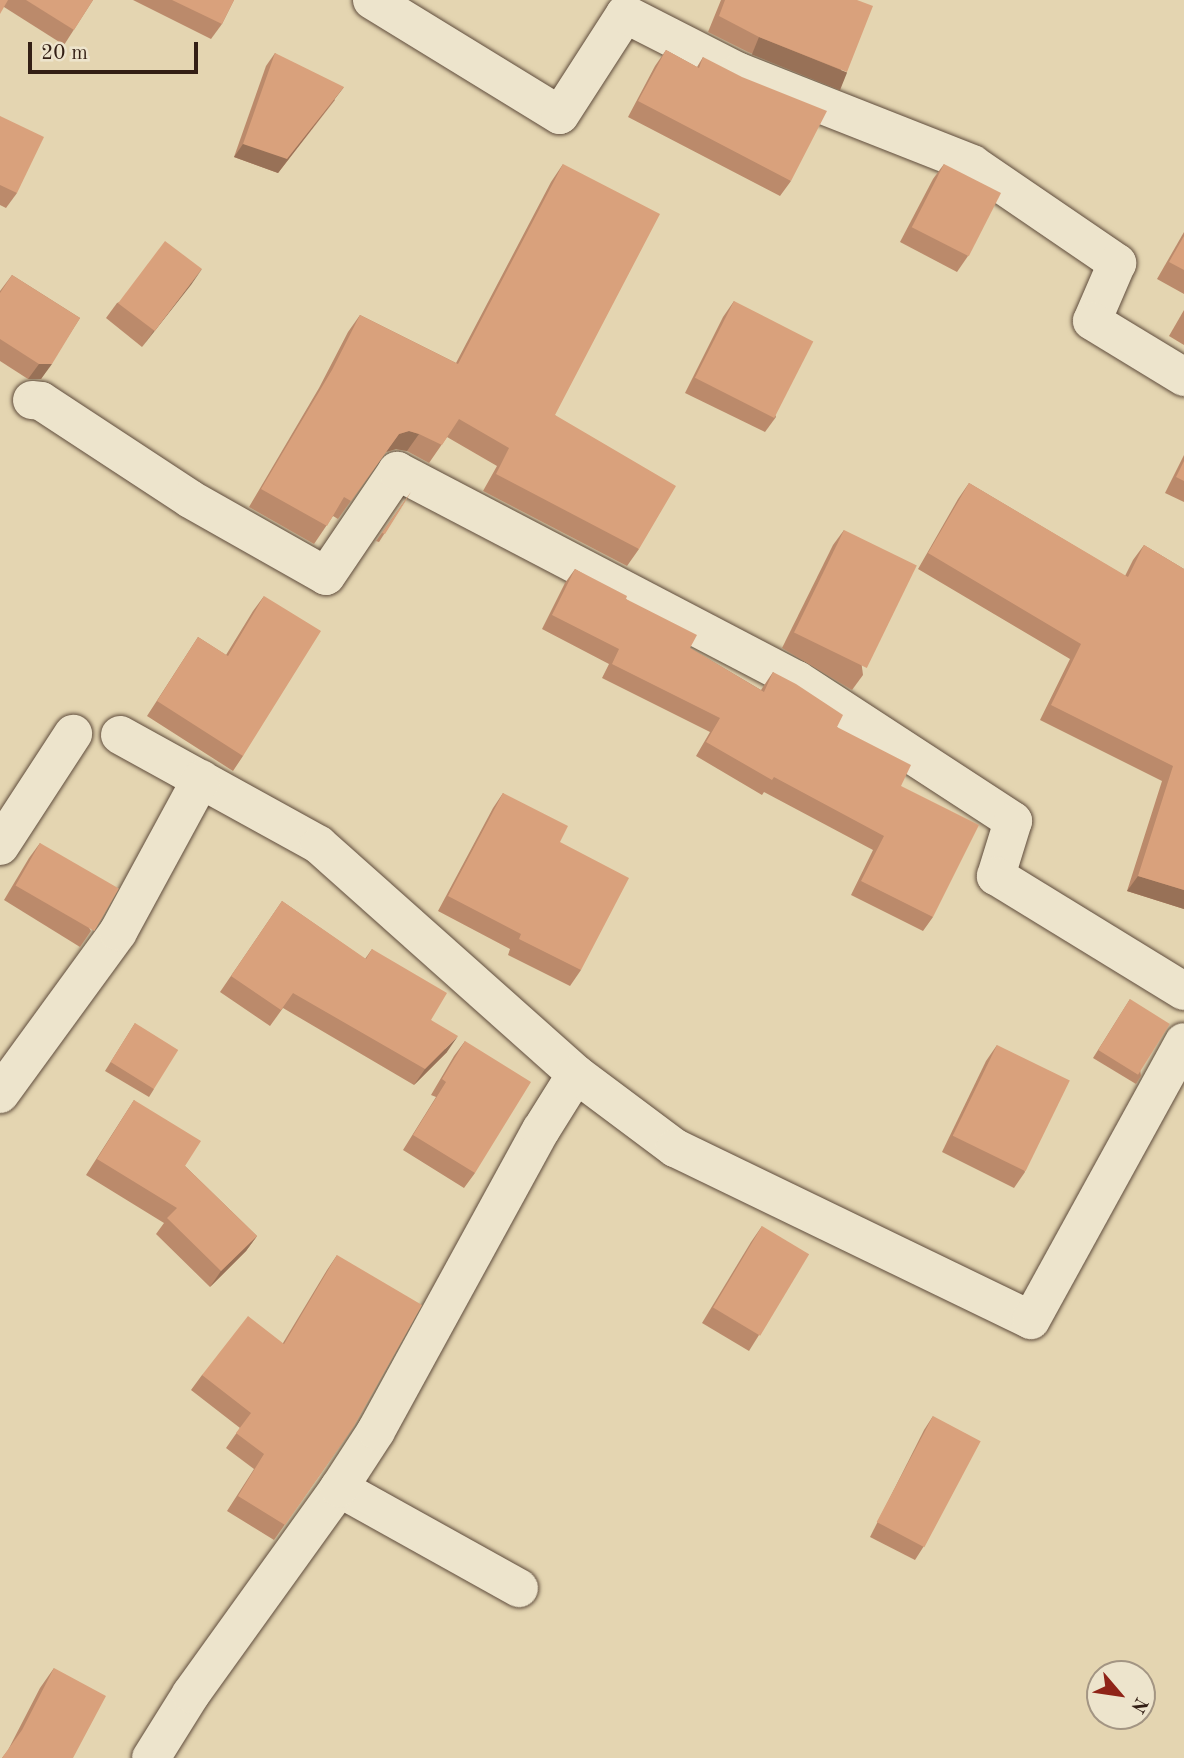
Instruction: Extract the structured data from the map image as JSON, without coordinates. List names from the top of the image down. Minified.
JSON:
{"scale_bar":"20 m","north":"bottom right"}
